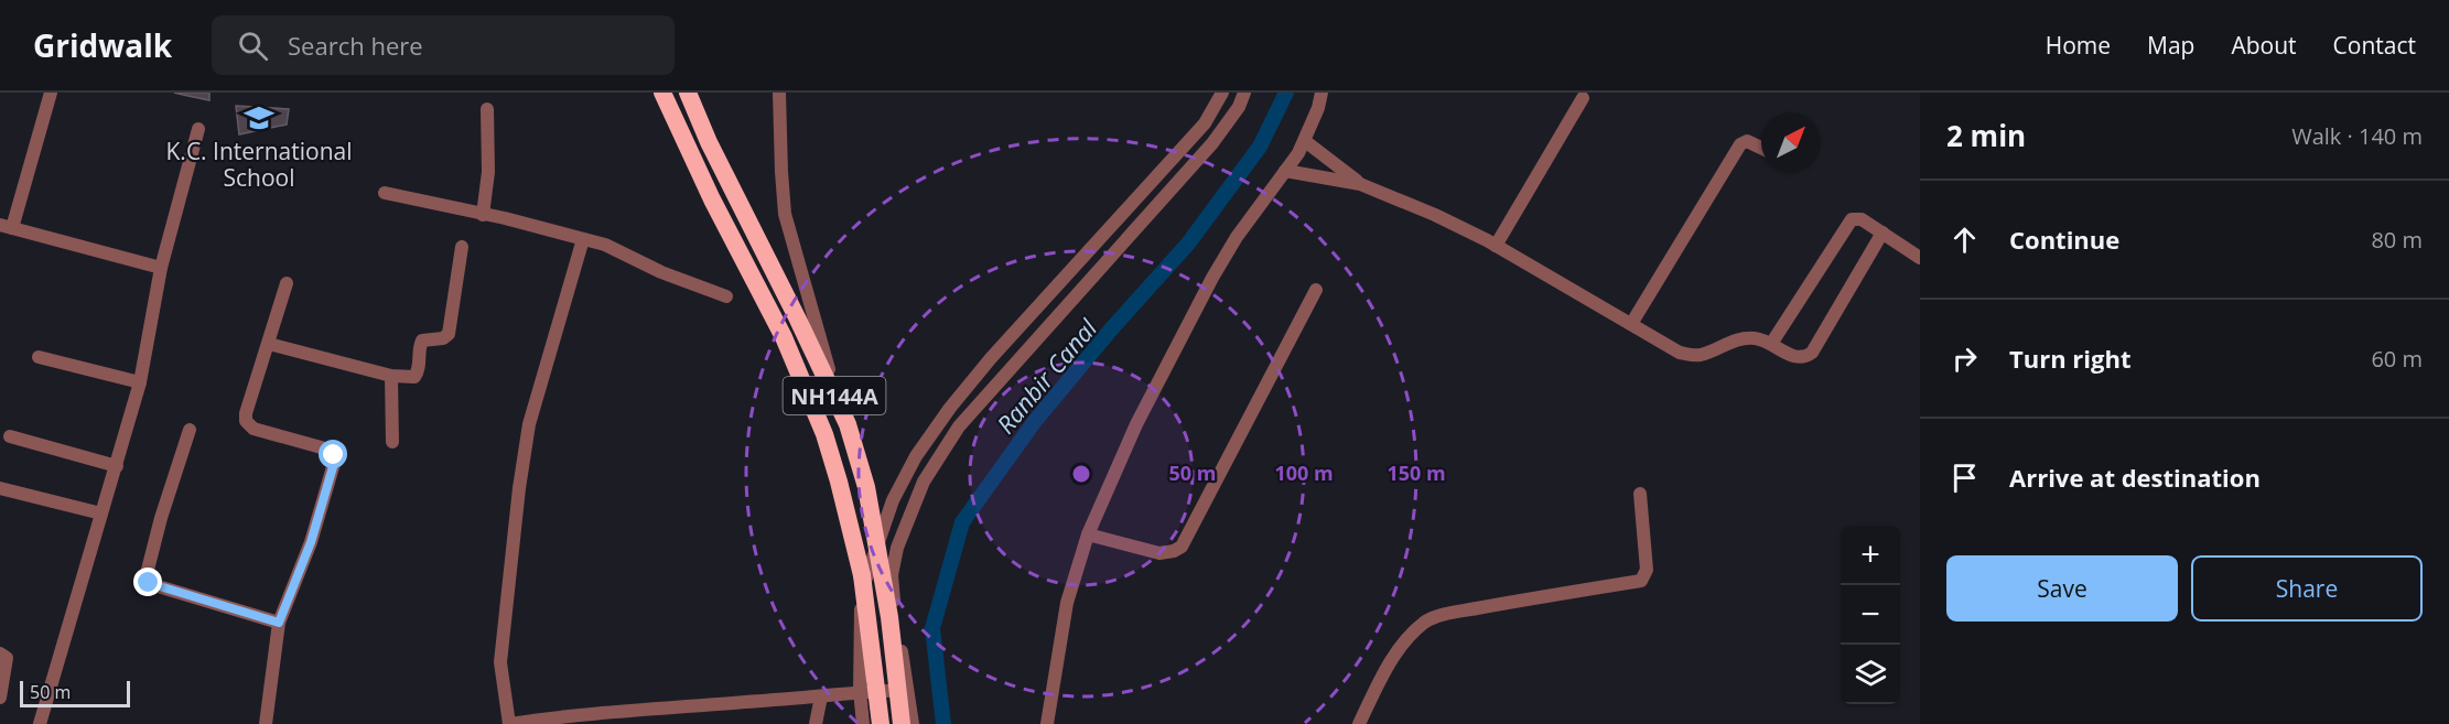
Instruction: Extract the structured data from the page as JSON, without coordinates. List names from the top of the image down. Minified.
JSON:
{"streets":{"highway":["NH144A"]},"water":["Ranbir Canal"],"places":{"school or university":["K.C. International School"]},"scale_bar":"50 m","north":"top right","page":{"header":"Gridwalk","search":"Search here","nav":["Home","Map","About","Contact"],"heading":["2 min","Walk · 140 m"],"list":[["Continue","80 m"],["Turn right","60 m"],"Arrive at destination"],"map_buttons":["+","−"],"buttons":["Save","Share"],"scale":"50 m"},"rings":["50 m","100 m","150 m"]}
